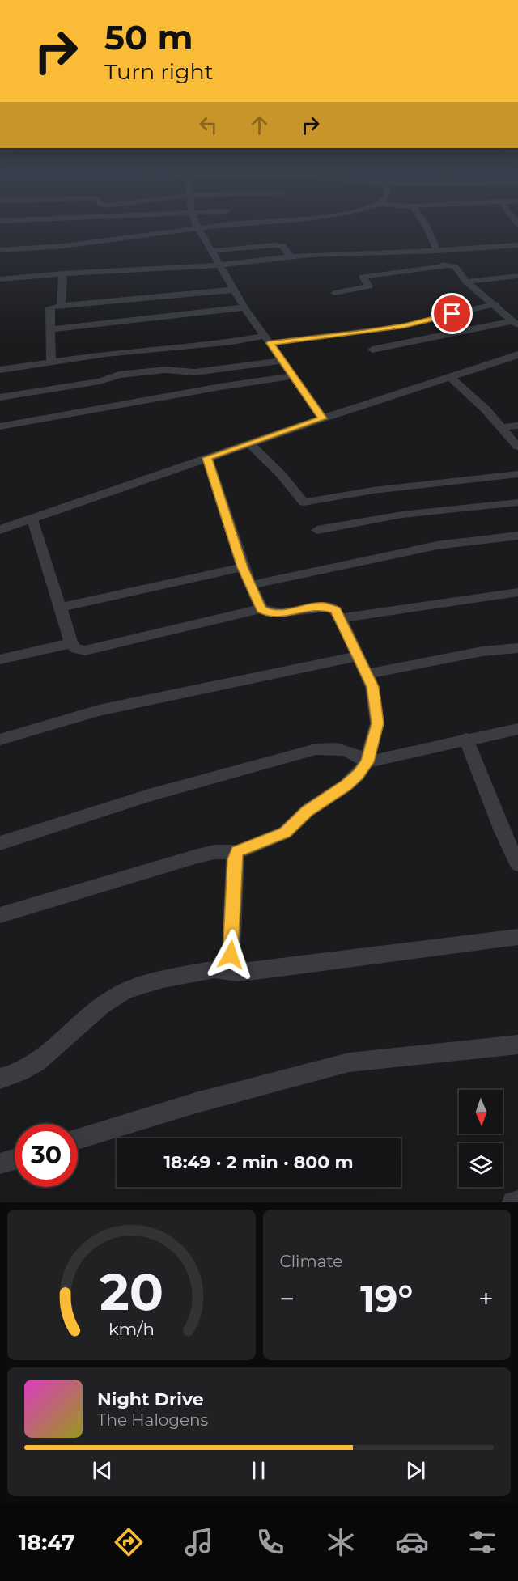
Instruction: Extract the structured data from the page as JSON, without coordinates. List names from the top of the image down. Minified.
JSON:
{"north":"bottom","page":{"turn":["50 m","Turn right"],"limit":"30","trip":"18:49 · 2 min · 800 m","tile":"Climate","heat":["−","19°","+"],"song":["Night Drive","The Halogens"],"tabs":"18:47","gauge":["20","km/h"]}}
